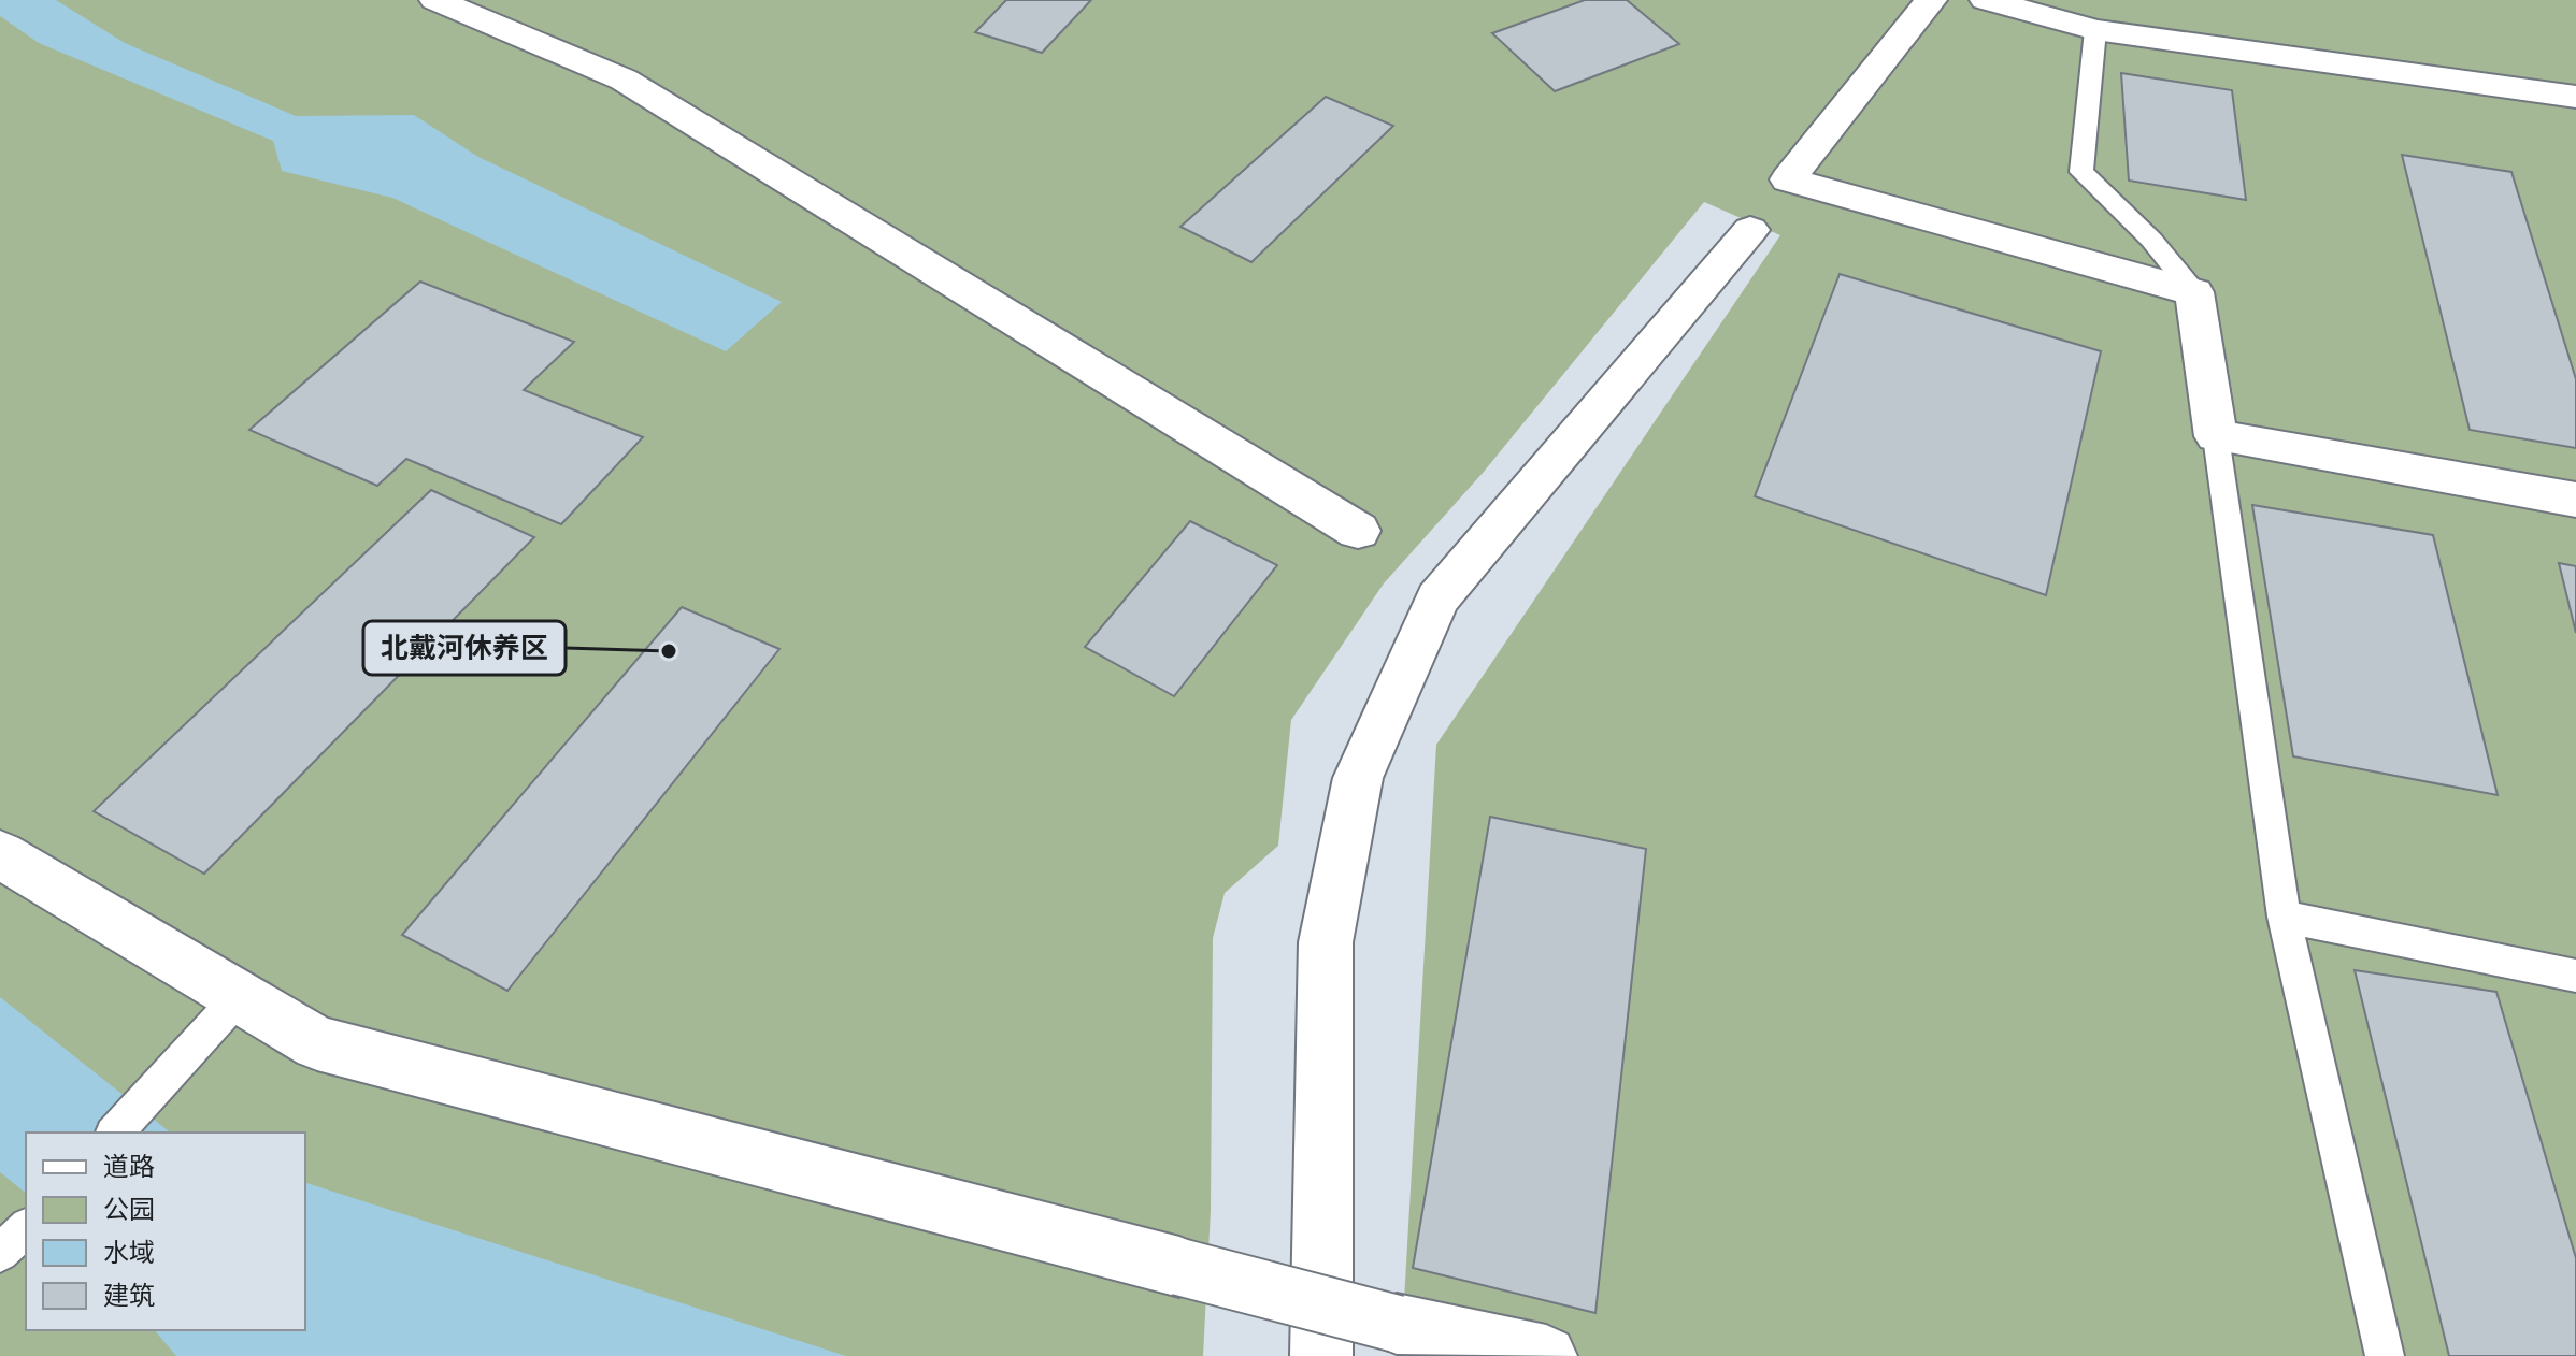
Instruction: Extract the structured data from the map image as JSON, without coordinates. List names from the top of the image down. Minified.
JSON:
{"places":["北戴河休养区"],"legend":["道路","公园","水域","建筑"]}
